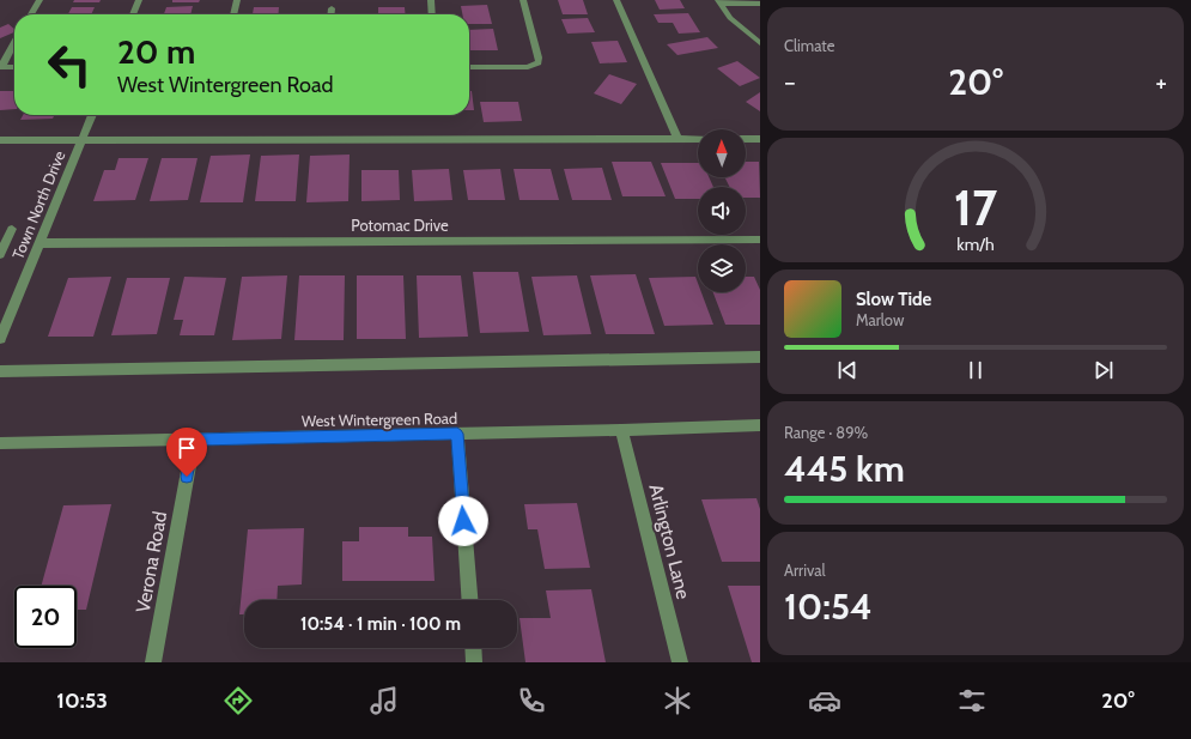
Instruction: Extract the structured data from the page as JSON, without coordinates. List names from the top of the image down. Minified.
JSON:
{"streets":{"street":["Town North Drive","Potomac Drive","West Wintergreen Road","Arlington Lane","Verona Road"]},"crossings":[["Town North Drive","Potomac Drive"],["West Wintergreen Road","Arlington Lane"],["West Wintergreen Road","Verona Road"]],"north":"top","page":{"tile":["Climate",["Range · 89%","445 km"],["Arrival","10:54"]],"turn":["20 m","West Wintergreen Road"],"heat":["−","20°","+"],"song":["Slow Tide","Marlow"],"limit":"20","trip":"10:54 · 1 min · 100 m","tabs":["10:53","20°"],"gauge":["17","km/h"]}}
